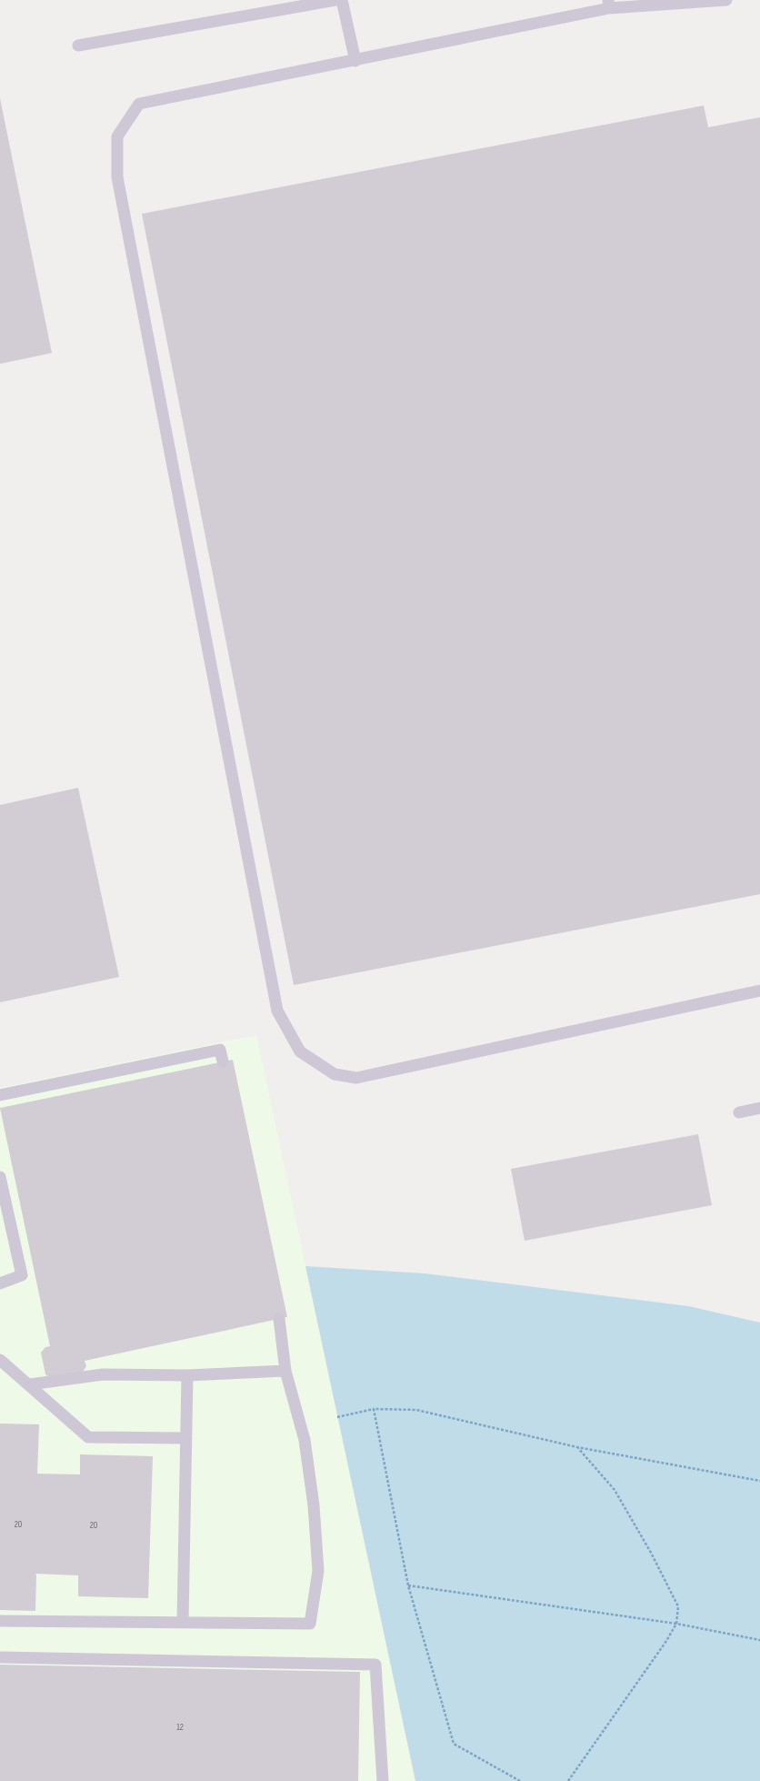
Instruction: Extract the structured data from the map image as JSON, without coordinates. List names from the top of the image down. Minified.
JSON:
{"house_numbers":["20","20","12"]}
